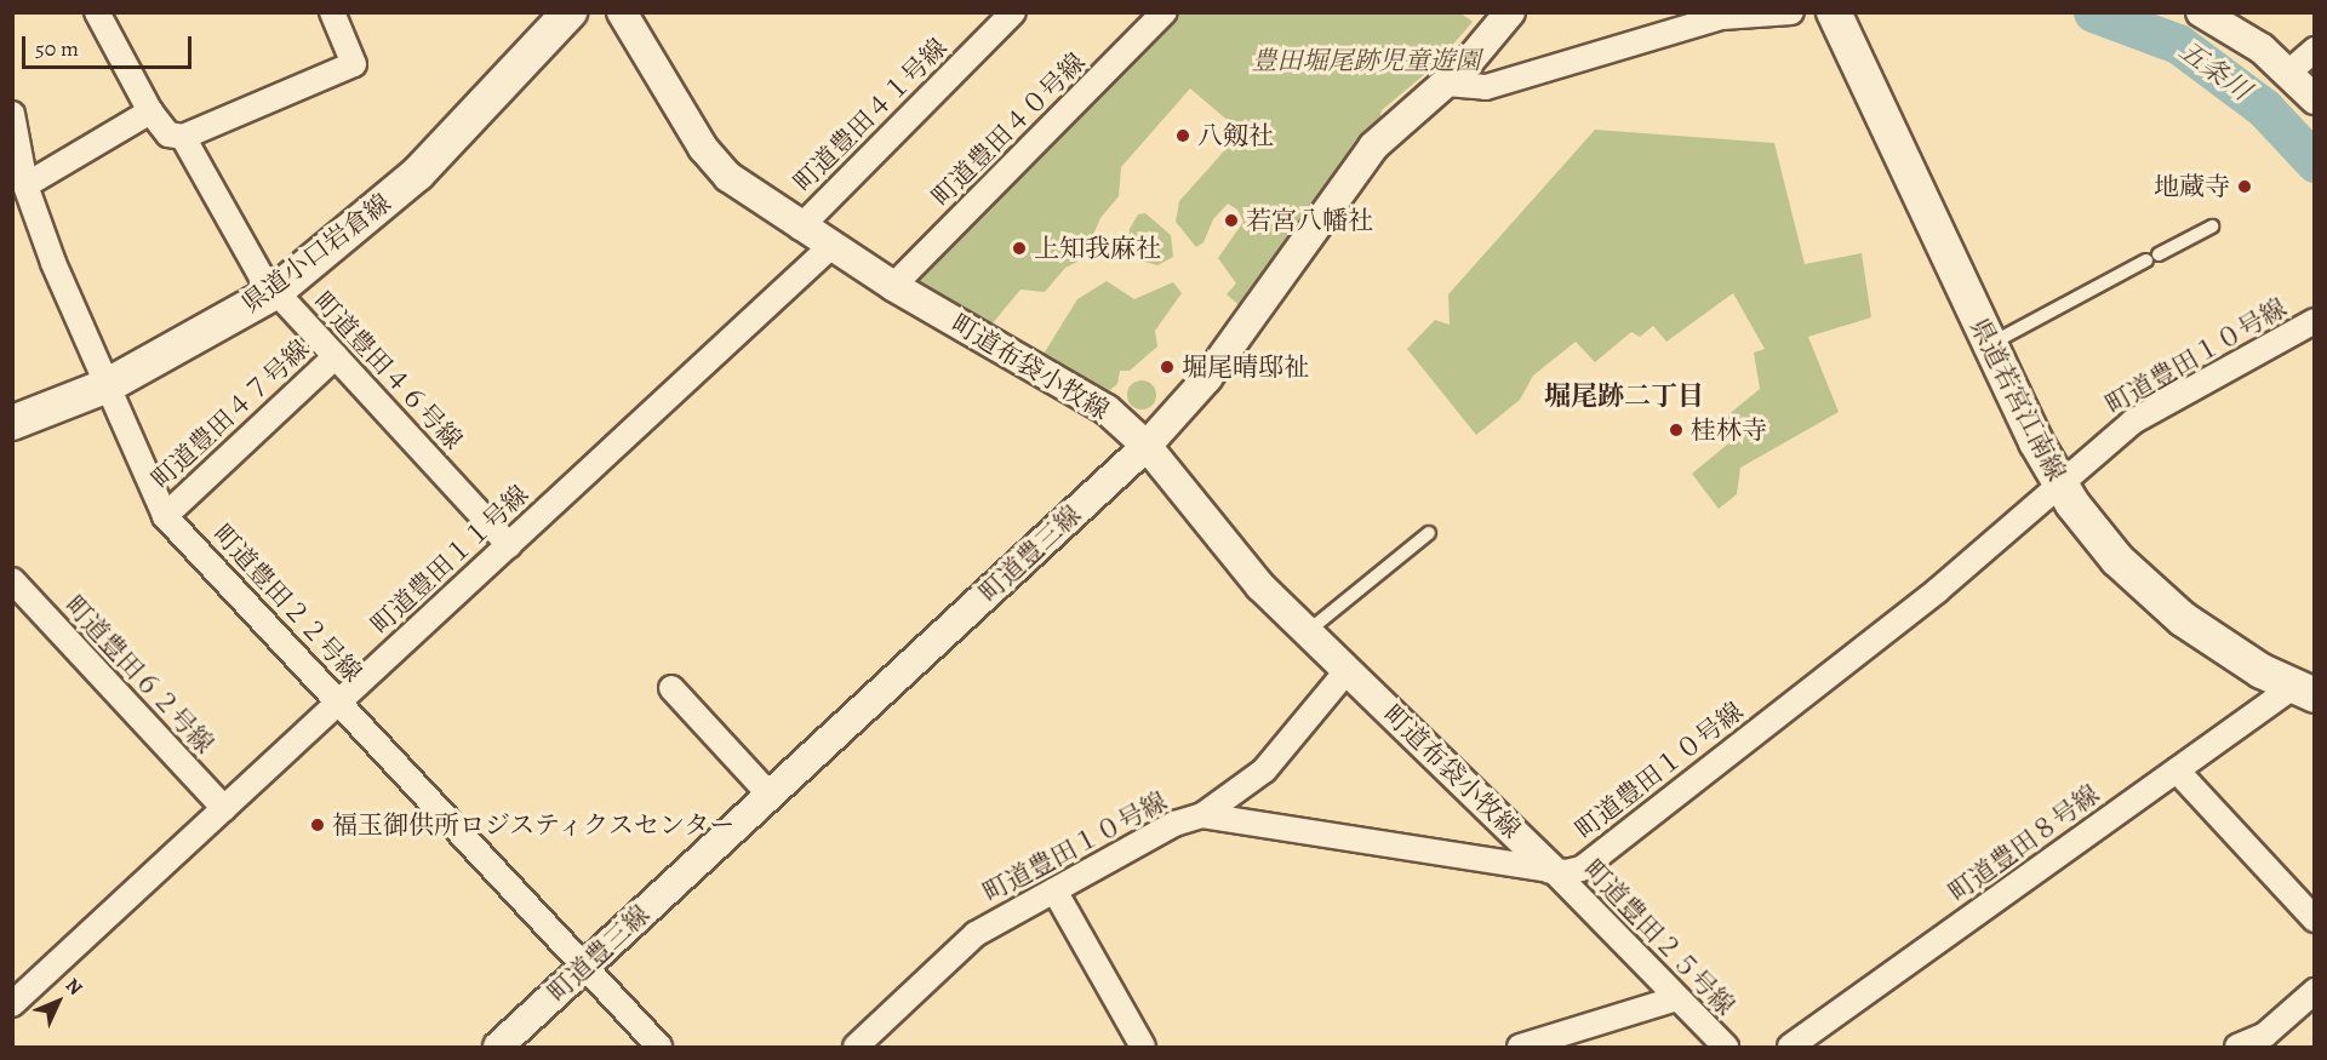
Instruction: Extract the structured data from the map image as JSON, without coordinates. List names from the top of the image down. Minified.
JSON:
{"streets":{"main road":["県道小口岩倉線","県道若宮江南線"],"street":["町道豊田４１号線","町道豊田４０号線","町道豊田１０号線","町道布袋小牧線","町道豊田４６号線","町道豊田４７号線","町道豊三線","町道豊田１１号線","町道豊田２２号線","町道豊田６２号線","町道豊田８号線","町道豊田２５号線"]},"crossings":[["町道豊田４１号線","町道布袋小牧線"],["町道豊田４０号線","町道布袋小牧線"],["県道小口岩倉線","町道豊田４６号線"],["県道小口岩倉線","町道豊田２２号線"],["町道豊田１０号線","町道布袋小牧線"],["町道豊田１０号線","県道若宮江南線"],["町道豊田１０号線","町道豊田２５号線"],["町道布袋小牧線","町道豊三線"],["町道布袋小牧線","町道豊田１１号線"],["町道布袋小牧線","町道豊田２５号線"],["町道豊田４６号線","町道豊田４７号線"],["町道豊田４６号線","町道豊田１１号線"],["県道若宮江南線","町道豊田８号線"],["町道豊田４７号線","町道豊田２２号線"],["町道豊三線","町道豊田２２号線"],["町道豊田１１号線","町道豊田２２号線"],["町道豊田１１号線","町道豊田６２号線"]],"districts":["堀尾跡二丁目"],"water":["五条川"],"parks":["豊田堀尾跡児童遊園"],"places":["八剱社","地蔵寺","若宮八幡社","上知我麻社","堀尾晴邸祉","桂林寺","福玉御供所ロジスティクスセンター"],"scale_bar":"50 m","north":"top right"}
